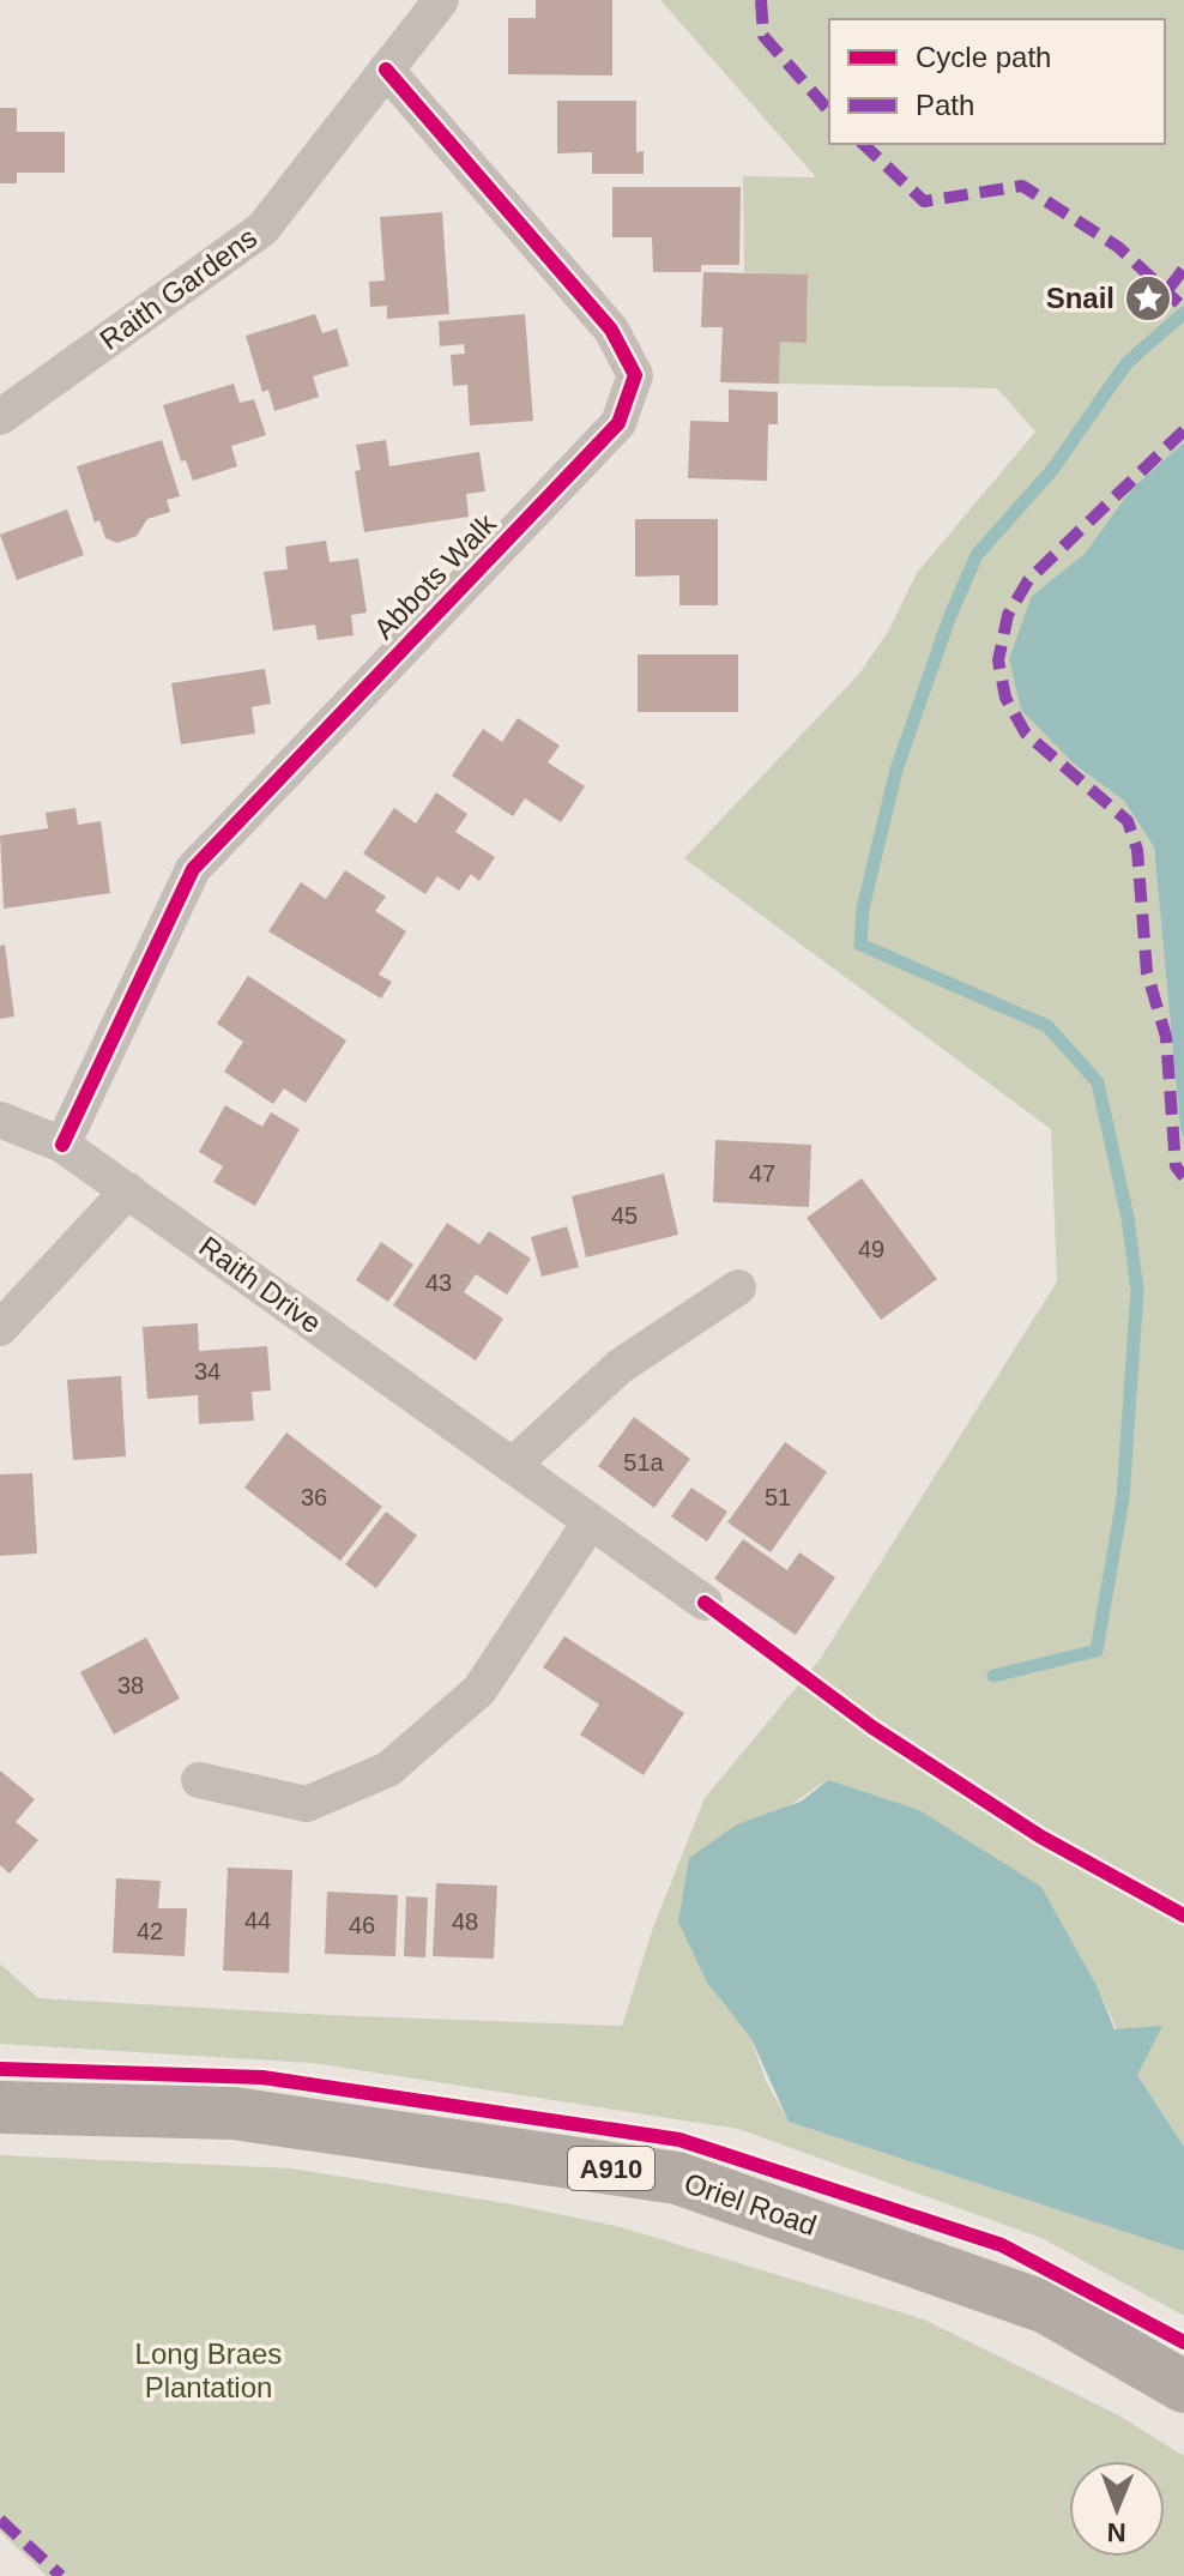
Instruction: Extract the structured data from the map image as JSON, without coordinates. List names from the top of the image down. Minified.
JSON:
{"streets":{"main road":["A910","Oriel Road"],"street":["Raith Gardens","Abbots Walk","Raith Drive"]},"crossings":[["Raith Gardens","Abbots Walk"],["Abbots Walk","Raith Drive"]],"parks":["Long Braes Plantation"],"places":{"place":["Snail"]},"house_numbers":["47","45","49","43","34","51a","36","51","38","44","48","46","42"],"legend":["Cycle path","Path"],"north":"bottom"}
